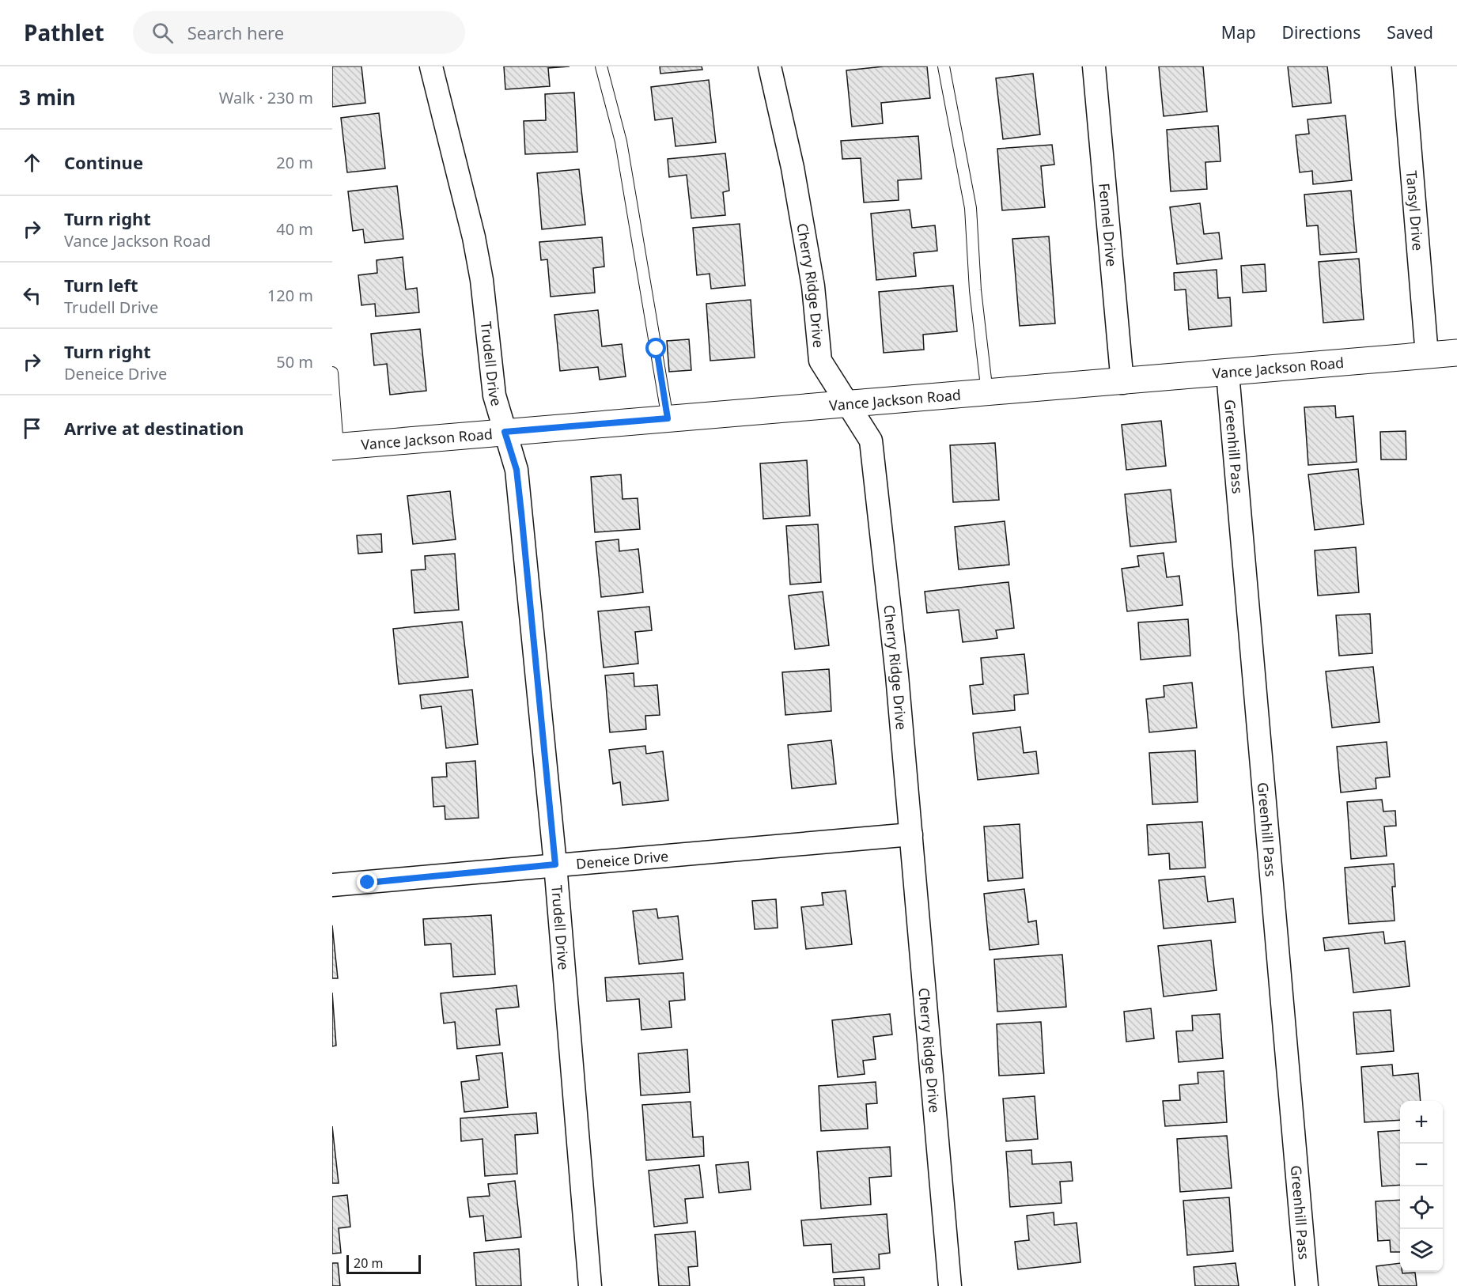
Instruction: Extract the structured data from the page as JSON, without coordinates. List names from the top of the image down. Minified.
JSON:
{"streets":{"main road":["Vance Jackson Road"],"street":["Tansyl Drive","Fennel Drive","Cherry Ridge Drive","Trudell Drive","Greenhill Pass","Deneice Drive"]},"crossings":[["Tansyl Drive","Vance Jackson Road"],["Fennel Drive","Vance Jackson Road"],["Cherry Ridge Drive","Vance Jackson Road"],["Cherry Ridge Drive","Deneice Drive"],["Trudell Drive","Vance Jackson Road"],["Trudell Drive","Deneice Drive"],["Vance Jackson Road","Greenhill Pass"]],"scale_bar":"20 m","page":{"header":"Pathlet","search":"Search here","nav":["Map","Directions","Saved"],"heading":["3 min","Walk · 230 m"],"list":[["Continue","20 m"],["Turn right","Vance Jackson Road","40 m"],["Turn left","Trudell Drive","120 m"],["Turn right","Deneice Drive","50 m"],"Arrive at destination"],"map_buttons":["+","−"],"scale":"20 m"}}
